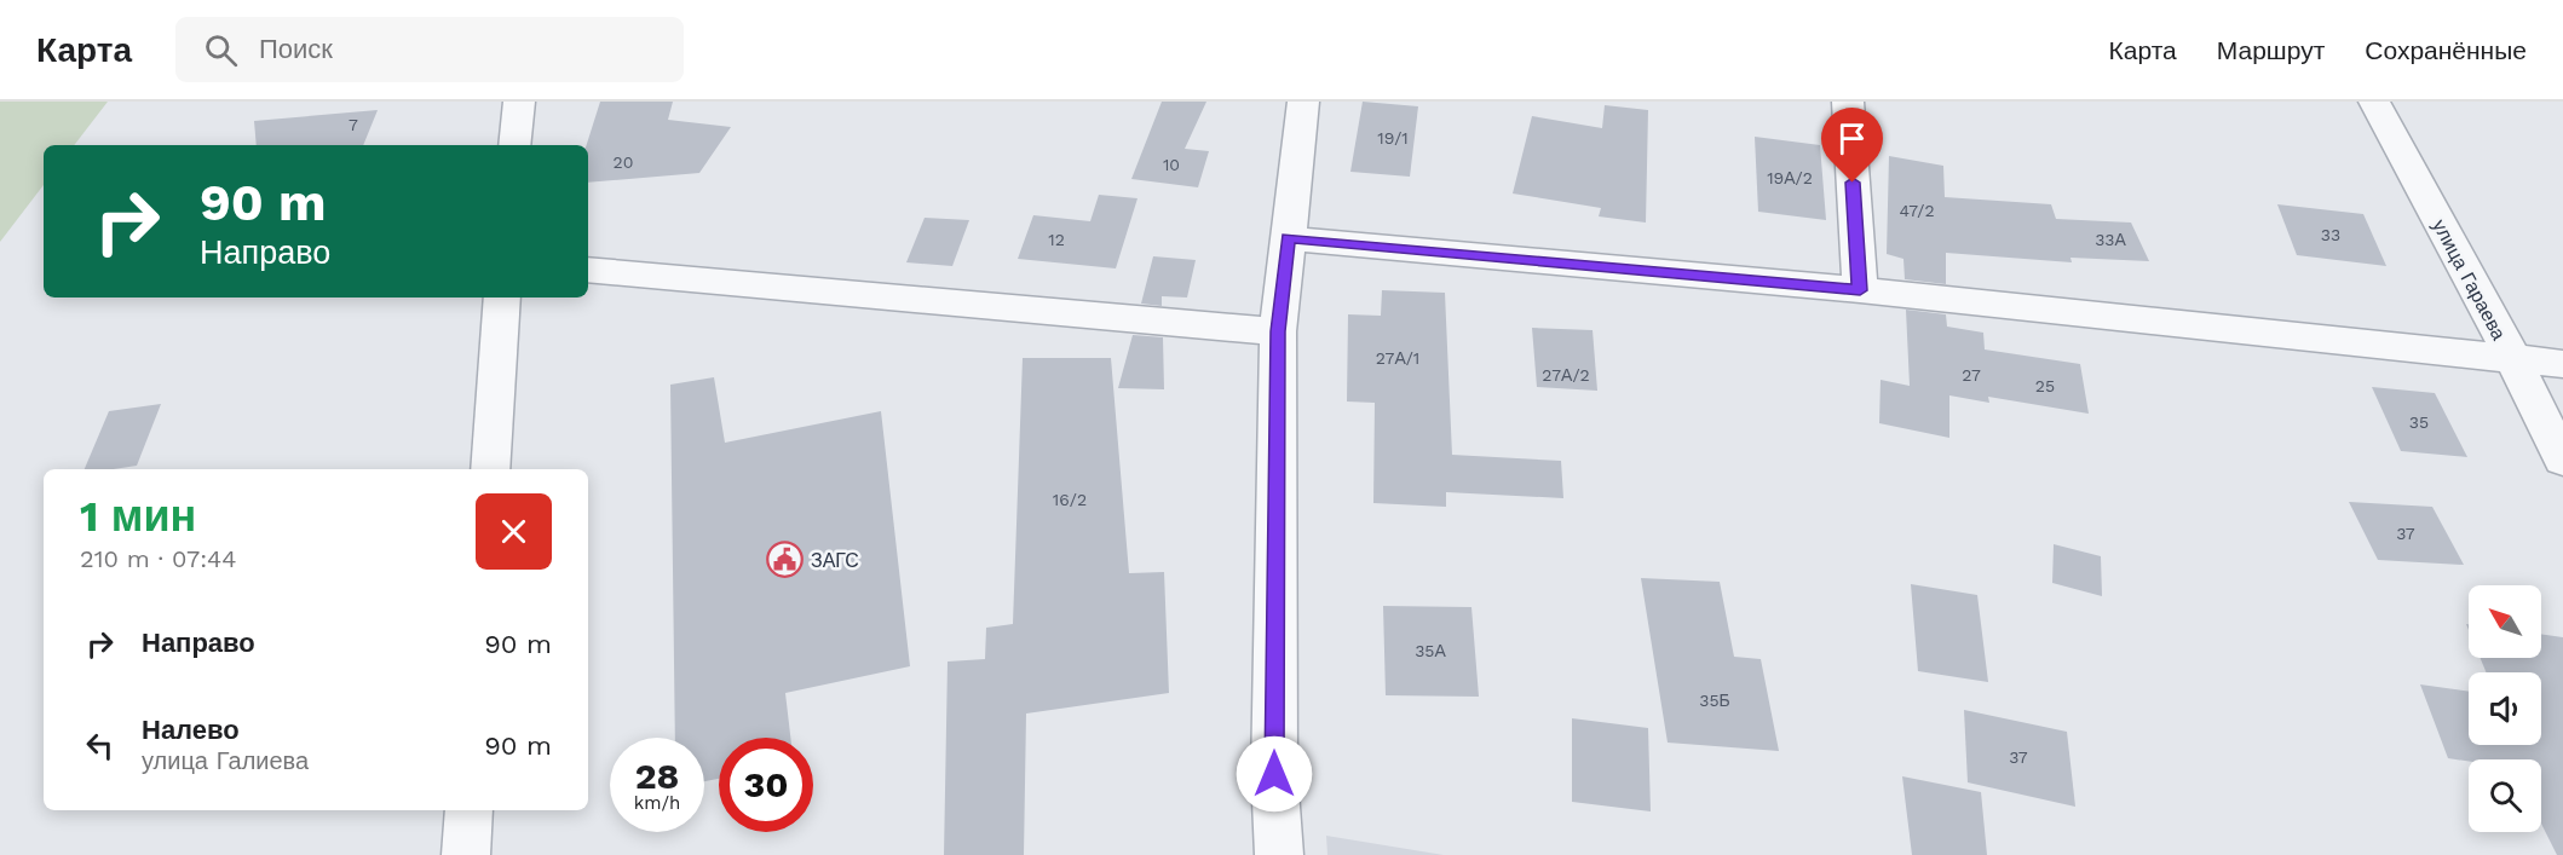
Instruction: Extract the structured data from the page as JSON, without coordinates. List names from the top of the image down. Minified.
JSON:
{"streets":{"street":["улица Гараева"]},"places":{"public building":["ЗАГС"]},"house_numbers":["7","19/1","20","10","19А/2","47/2","33","12","33А","27А/1","27А/2","27","25","35","16/2","37","35А","35Б","37"],"north":"top left","page":{"header":"Карта","search":"Поиск","nav":["Карта","Маршрут","Сохранённые"],"turn":["90 m","Направо"],"heading":["1 мин","210 m · 07:44"],"list":[{"name":"Направо","value":"90 m"},{"name":"Налево","note":"улица Галиева","value":"90 m"}],"speed":"28 km/h","limit":"30"}}
